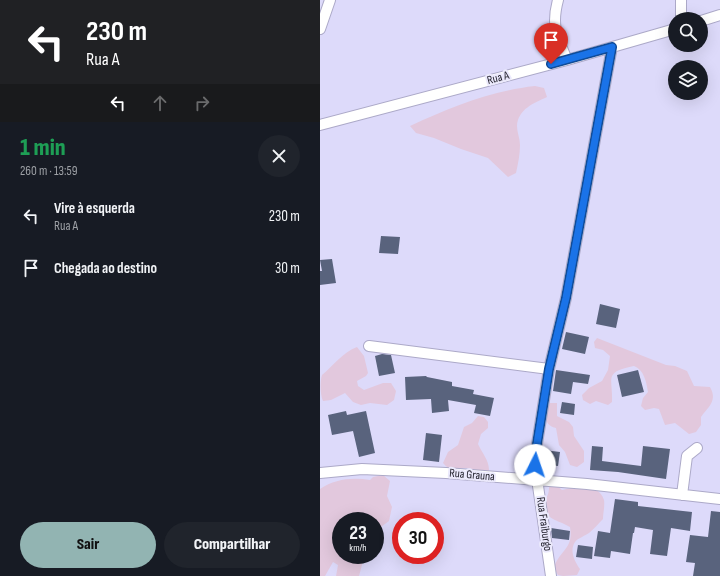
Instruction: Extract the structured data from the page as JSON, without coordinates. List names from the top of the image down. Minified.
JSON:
{"streets":{"street":["Rua A","Rua Grauna","Rua Fraiburgo"]},"crossings":[["Rua A","Rua Fraiburgo"],["Rua Grauna","Rua Fraiburgo"]],"page":{"turn":["230 m","Rua A"],"heading":["1 min","260 m · 13:59"],"list":[{"name":"Vire à esquerda","note":"Rua A","value":"230 m"},{"name":"Chegada ao destino","value":"30 m"}],"speed":"23 km/h","limit":"30","buttons":["Sair","Compartilhar"]}}
